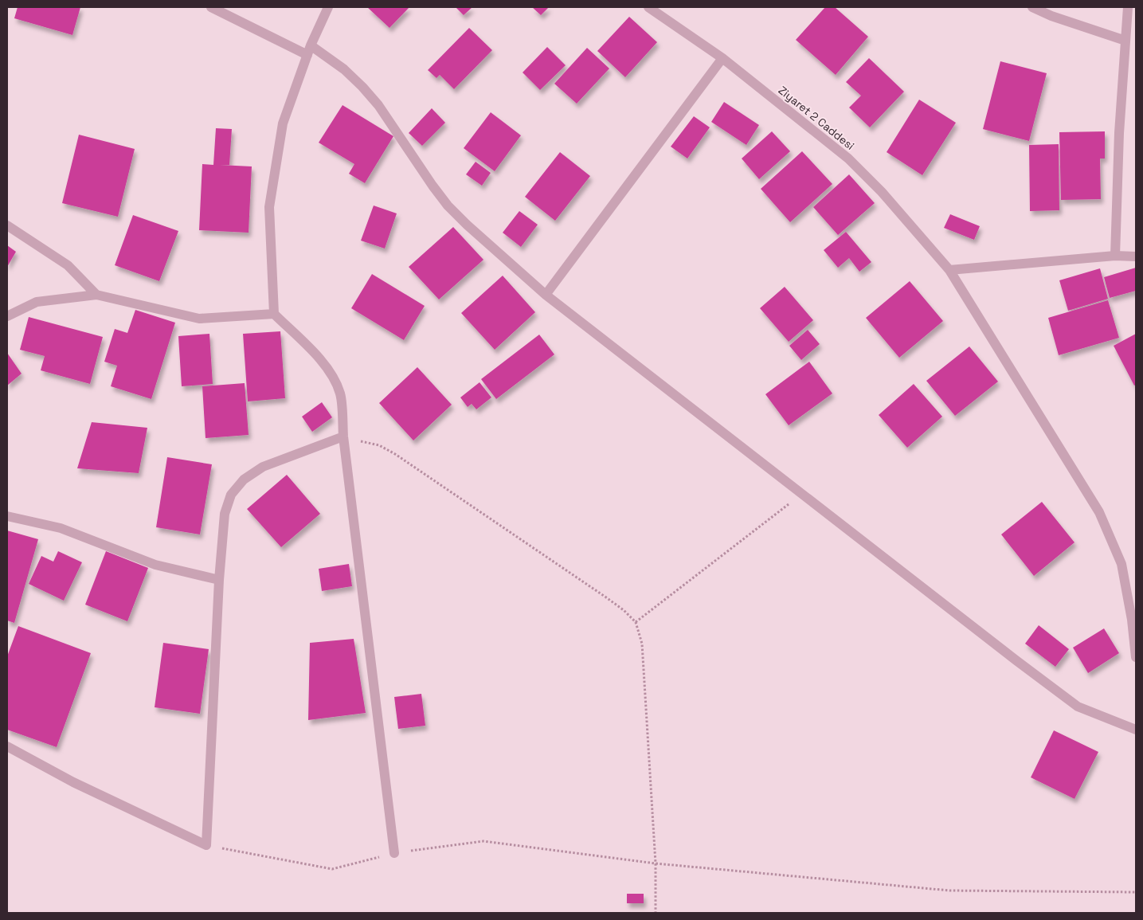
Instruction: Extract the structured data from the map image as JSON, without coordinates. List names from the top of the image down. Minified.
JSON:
{"streets":{"street":["Ziyaret 2 Caddesi"]}}
